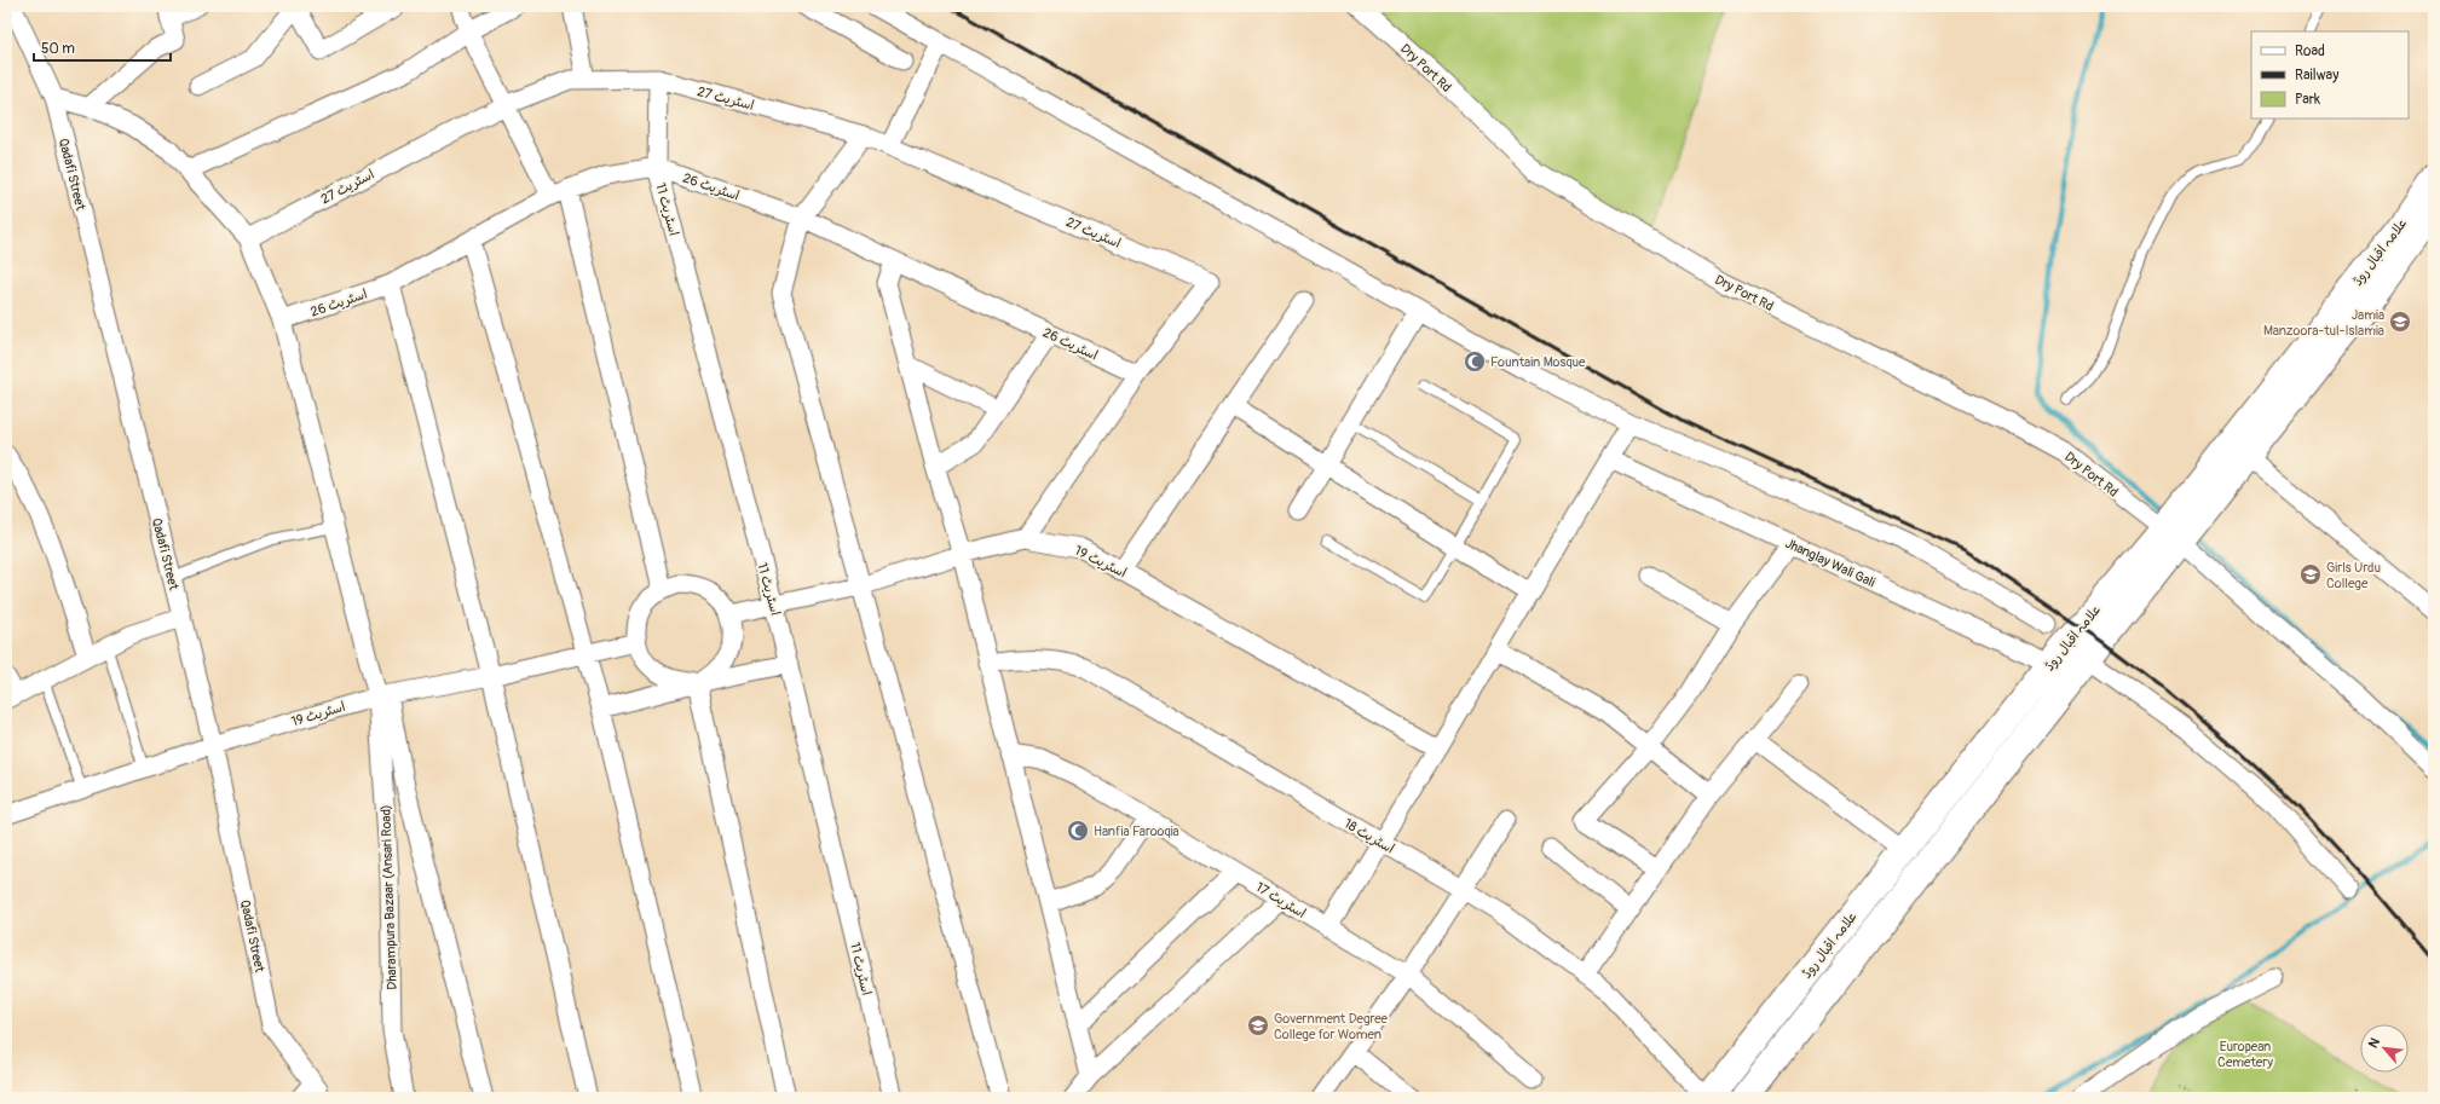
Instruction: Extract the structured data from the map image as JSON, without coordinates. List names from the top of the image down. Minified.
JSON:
{"streets":{"main road":["علامہ اقبال روڈ"],"street":["Dry Port Rd","اسٹریٹ 27","Qadafi Street","اسٹریٹ 26","اسٹریٹ 11","اسٹریٹ 19","Jhanglay Wali Gali","اسٹریٹ 18","Dharampura Bazaar (Ansari Road)","اسٹریٹ 17"]},"crossings":[["Dry Port Rd","علامہ اقبال روڈ"],["اسٹریٹ 27","اسٹریٹ 26"],["اسٹریٹ 27","اسٹریٹ 11"],["Qadafi Street","اسٹریٹ 19"],["اسٹریٹ 26","اسٹریٹ 11"],["اسٹریٹ 11","اسٹریٹ 19"],["علامہ اقبال روڈ","Jhanglay Wali Gali"],["علامہ اقبال روڈ","اسٹریٹ 18"],["اسٹریٹ 19","Dharampura Bazaar (Ansari Road)"]],"parks":["European Cemetery"],"places":{"school or university":["Jamia Manzoora-tul-Islamia","Girls Urdu College","Government Degree College for Women"],"mosque":["Fountain Mosque","Hanfia Farooqia"]},"legend":["Road","Railway","Park"],"scale_bar":"50 m","north":"top left"}
